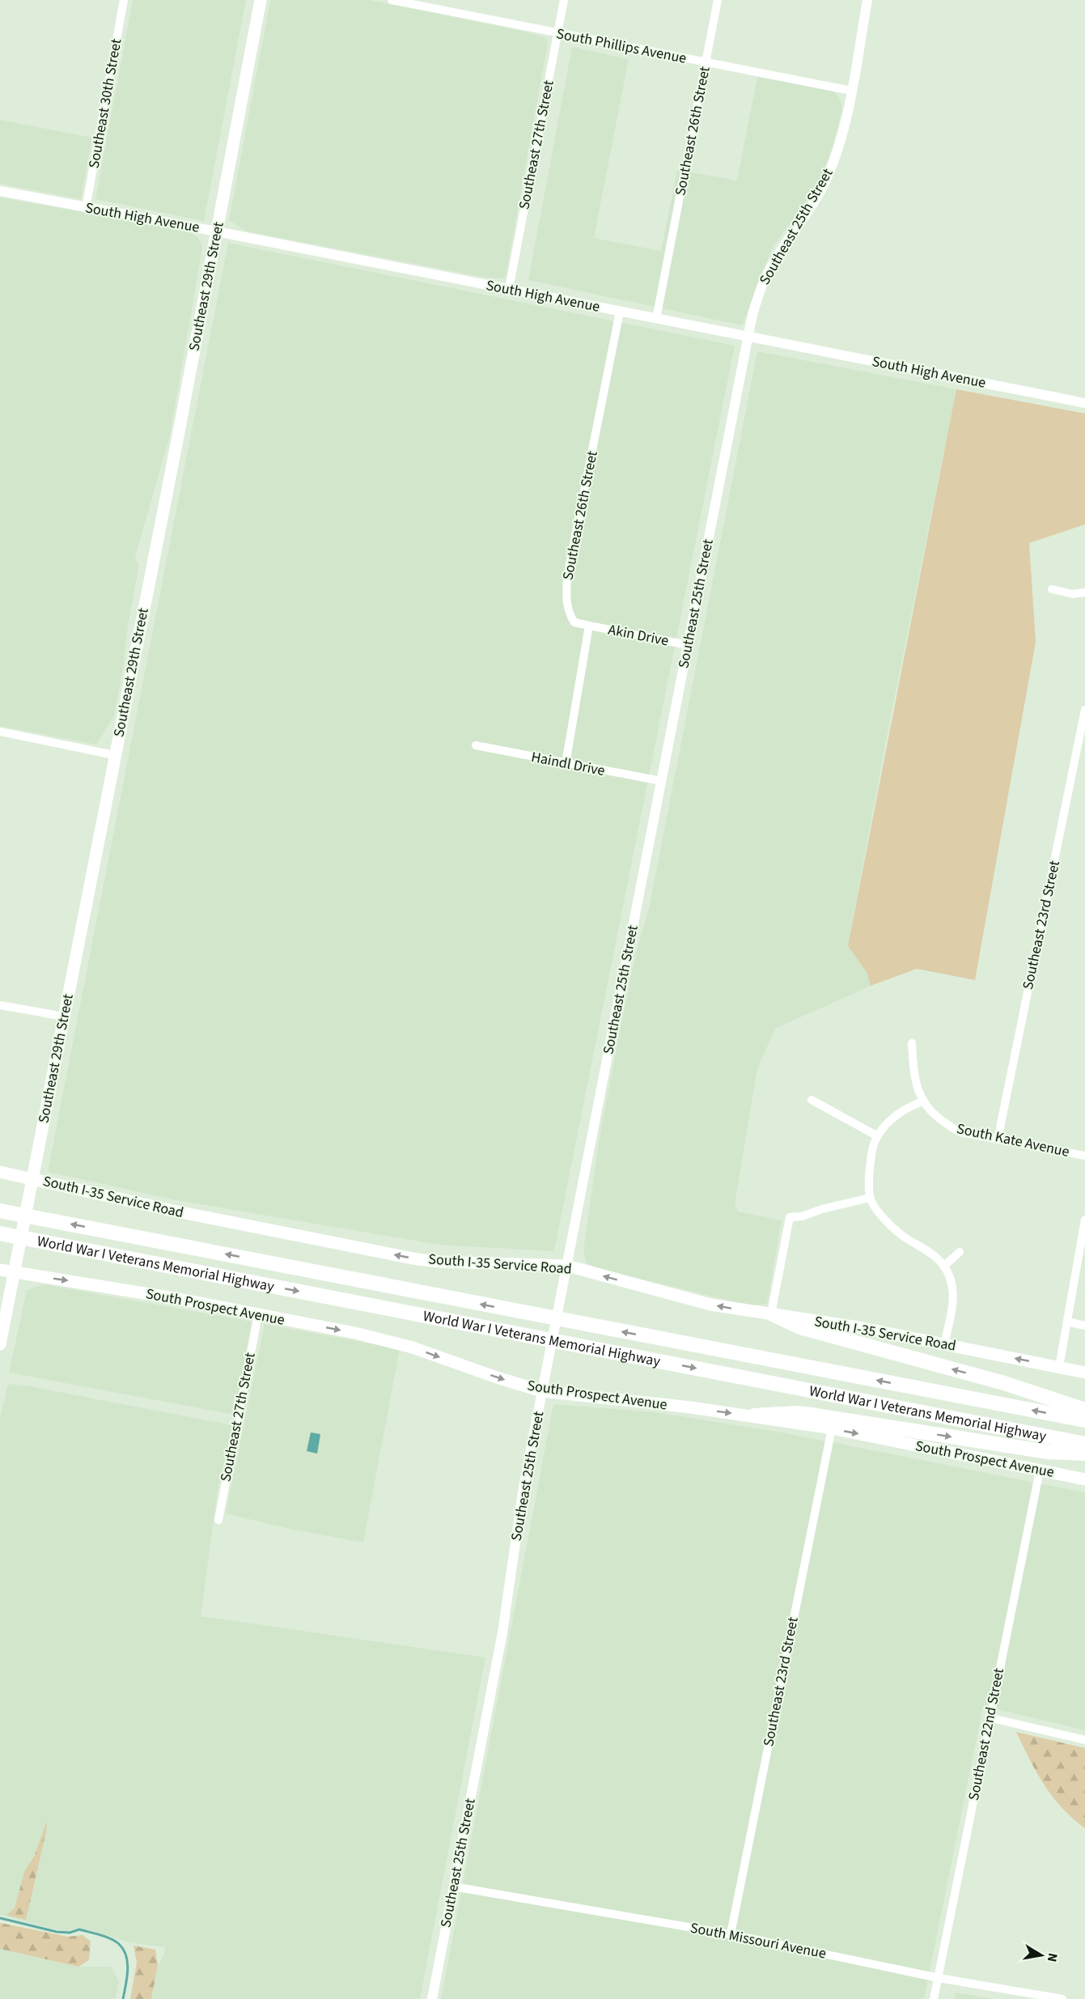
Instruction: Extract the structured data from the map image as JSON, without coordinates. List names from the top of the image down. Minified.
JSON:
{"streets":{"highway":["World War I Veterans Memorial Highway"],"main road":["Southeast 29th Street","South I-35 Service Road","South Prospect Avenue"],"street":["South Phillips Avenue","Southeast 30th Street","Southeast 26th Street","Southeast 27th Street","South High Avenue","Southeast 25th Street","Akin Drive","Haindl Drive","Southeast 23rd Street","South Kate Avenue","Southeast 22nd Street","South Missouri Avenue"]},"crossings":[["South Phillips Avenue","Southeast 26th Street"],["South Phillips Avenue","Southeast 27th Street"],["South Phillips Avenue","Southeast 25th Street"],["Southeast 30th Street","South High Avenue"],["Southeast 26th Street","South High Avenue"],["Southeast 26th Street","Akin Drive"],["Southeast 27th Street","South High Avenue"],["Southeast 27th Street","South Prospect Avenue"],["South High Avenue","Southeast 25th Street"],["South High Avenue","Southeast 29th Street"],["Southeast 25th Street","Akin Drive"],["Southeast 25th Street","Haindl Drive"],["Southeast 25th Street","South I-35 Service Road"],["Southeast 25th Street","South Prospect Avenue"],["Southeast 25th Street","South Missouri Avenue"],["Southeast 29th Street","South I-35 Service Road"],["Southeast 29th Street","South Prospect Avenue"],["Southeast 23rd Street","South Kate Avenue"],["Southeast 23rd Street","South Prospect Avenue"],["Southeast 23rd Street","South Missouri Avenue"],["South Prospect Avenue","Southeast 22nd Street"],["Southeast 22nd Street","South Missouri Avenue"]],"one_way":["South I-35 Service Road","South Prospect Avenue"],"north":"right"}
